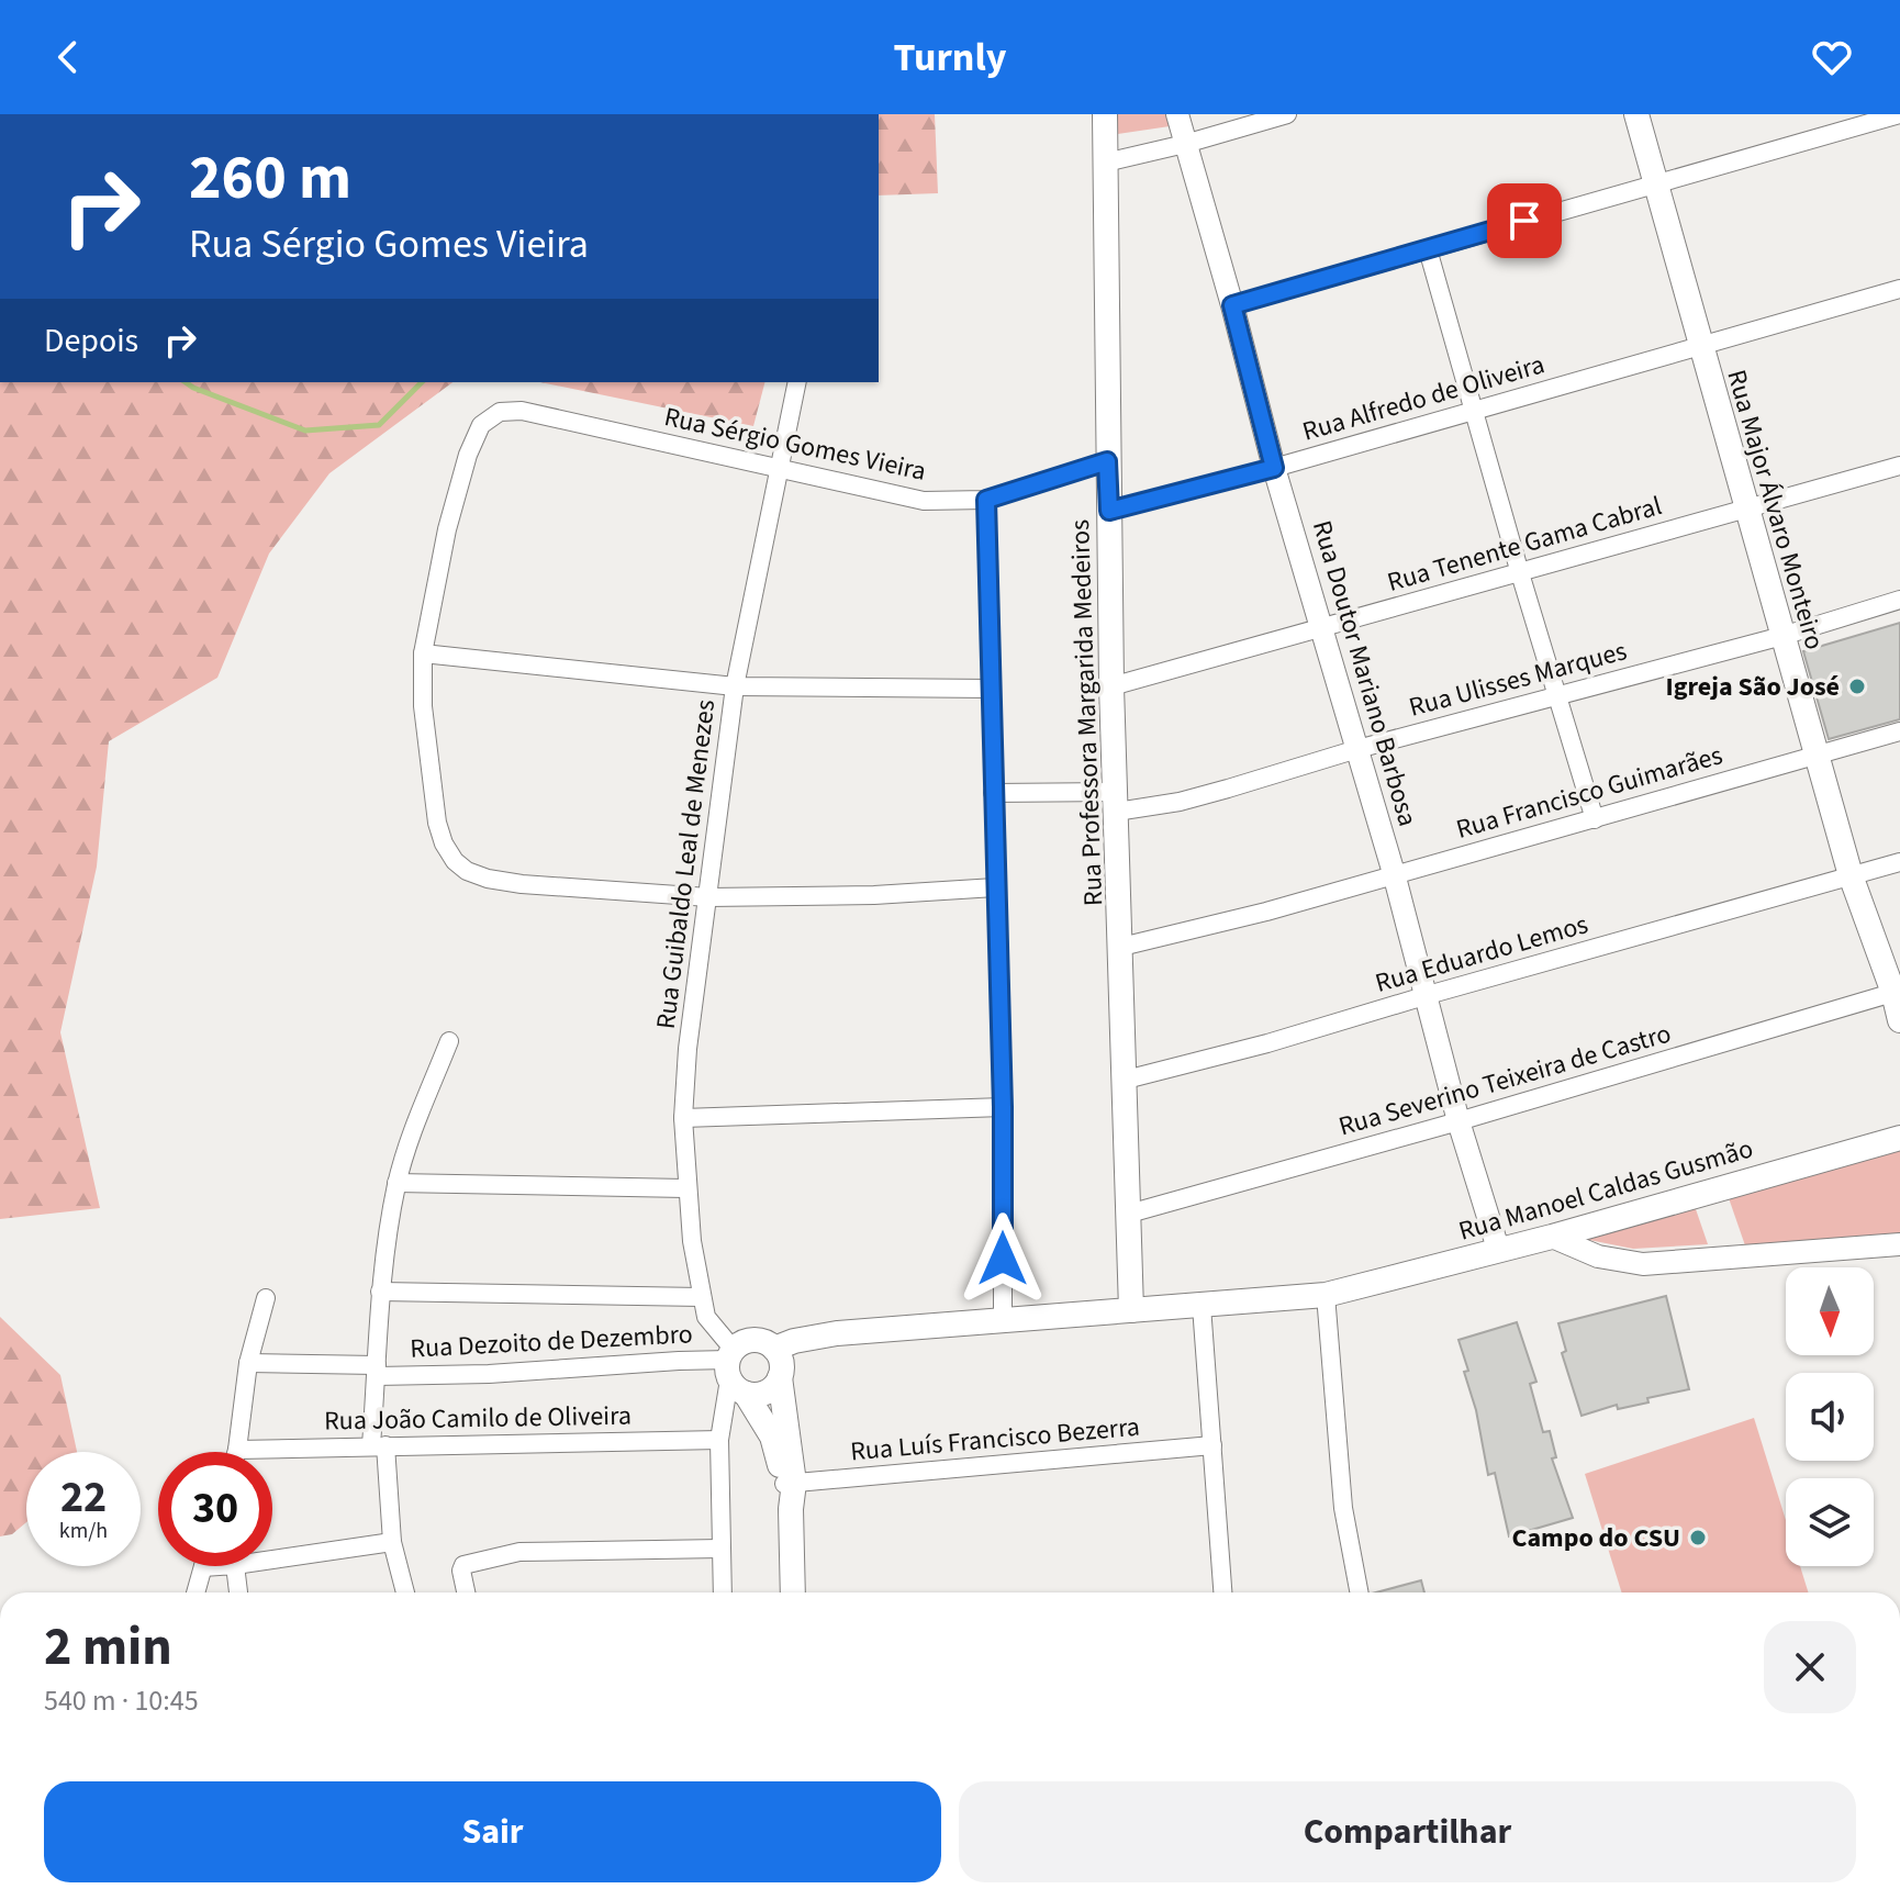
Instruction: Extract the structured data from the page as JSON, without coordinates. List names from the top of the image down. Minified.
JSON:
{"streets":{"main road":["Rua Major Álvaro Monteiro","Rua Professora Margarida Medeiros","Rua Manoel Caldas Gusmão"],"street":["Rua Alfredo de Oliveira","Rua Sérgio Gomes Vieira","Rua Tenente Gama Cabral","Rua Doutor Mariano Barbosa","Rua Ulisses Marques","Rua Francisco Guimarães","Rua Guibaldo Leal de Menezes","Rua Eduardo Lemos","Rua Severino Teixeira de Castro","Rua Dezoito de Dezembro","Rua João Camilo de Oliveira","Rua Luís Francisco Bezerra"]},"crossings":[["Rua Alfredo de Oliveira","Rua Major Álvaro Monteiro"],["Rua Alfredo de Oliveira","Rua Doutor Mariano Barbosa"],["Rua Alfredo de Oliveira","Rua Professora Margarida Medeiros"],["Rua Sérgio Gomes Vieira","Rua Professora Margarida Medeiros"],["Rua Sérgio Gomes Vieira","Rua Guibaldo Leal de Menezes"],["Rua Major Álvaro Monteiro","Rua Tenente Gama Cabral"],["Rua Major Álvaro Monteiro","Rua Ulisses Marques"],["Rua Major Álvaro Monteiro","Rua Francisco Guimarães"],["Rua Major Álvaro Monteiro","Rua Eduardo Lemos"],["Rua Major Álvaro Monteiro","Rua Severino Teixeira de Castro"],["Rua Tenente Gama Cabral","Rua Doutor Mariano Barbosa"],["Rua Tenente Gama Cabral","Rua Professora Margarida Medeiros"],["Rua Doutor Mariano Barbosa","Rua Ulisses Marques"],["Rua Doutor Mariano Barbosa","Rua Francisco Guimarães"],["Rua Doutor Mariano Barbosa","Rua Eduardo Lemos"],["Rua Doutor Mariano Barbosa","Rua Severino Teixeira de Castro"],["Rua Doutor Mariano Barbosa","Rua Manoel Caldas Gusmão"],["Rua Ulisses Marques","Rua Professora Margarida Medeiros"],["Rua Professora Margarida Medeiros","Rua Francisco Guimarães"],["Rua Professora Margarida Medeiros","Rua Eduardo Lemos"],["Rua Professora Margarida Medeiros","Rua Severino Teixeira de Castro"],["Rua Professora Margarida Medeiros","Rua Manoel Caldas Gusmão"],["Rua Guibaldo Leal de Menezes","Rua Manoel Caldas Gusmão"],["Rua Guibaldo Leal de Menezes","Rua Dezoito de Dezembro"],["Rua Manoel Caldas Gusmão","Rua Dezoito de Dezembro"]],"places":["Igreja São José","Campo do CSU"],"north":"bottom","page":{"header":"Turnly","turn":["260 m","Rua Sérgio Gomes Vieira"],"then":"Depois","speed":"22 km/h","limit":"30","heading":["2 min","540 m · 10:45"],"buttons":["Sair","Compartilhar"]}}
